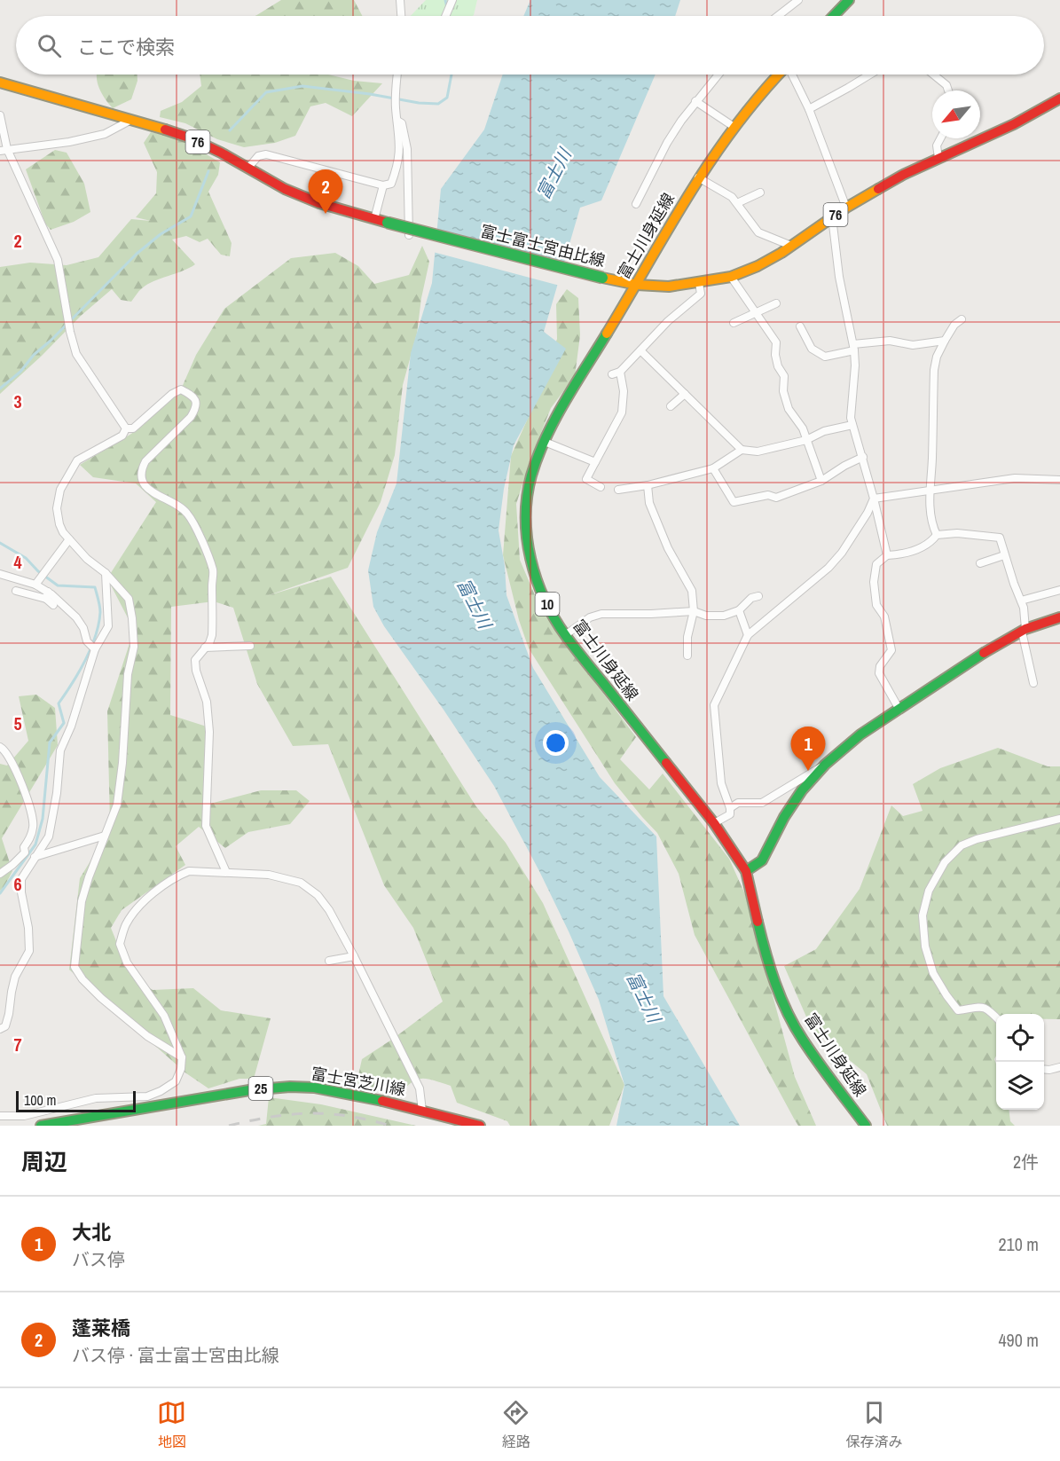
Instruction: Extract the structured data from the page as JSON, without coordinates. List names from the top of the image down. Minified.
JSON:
{"streets":{"main road":["76","富士川身延線","富士富士宮由比線","10","富士宮芝川線","25"]},"crossings":[["富士川身延線","富士富士宮由比線"]],"water":["富士川"],"scale_bar":"100 m","north":"bottom left","page":{"search":"ここで検索","pins":["2","1"],"scale":"100 m","heading":["周辺","2件"],"list":[{"mark":"1","name":"大北","note":"バス停","value":"210 m"},{"mark":"2","name":"蓬莱橋","note":"バス停 · 富士富士宮由比線","value":"490 m"}],"nav":["地図","経路","保存済み"]},"grid":{"rows":["2","3","4","5","6","7"]}}
